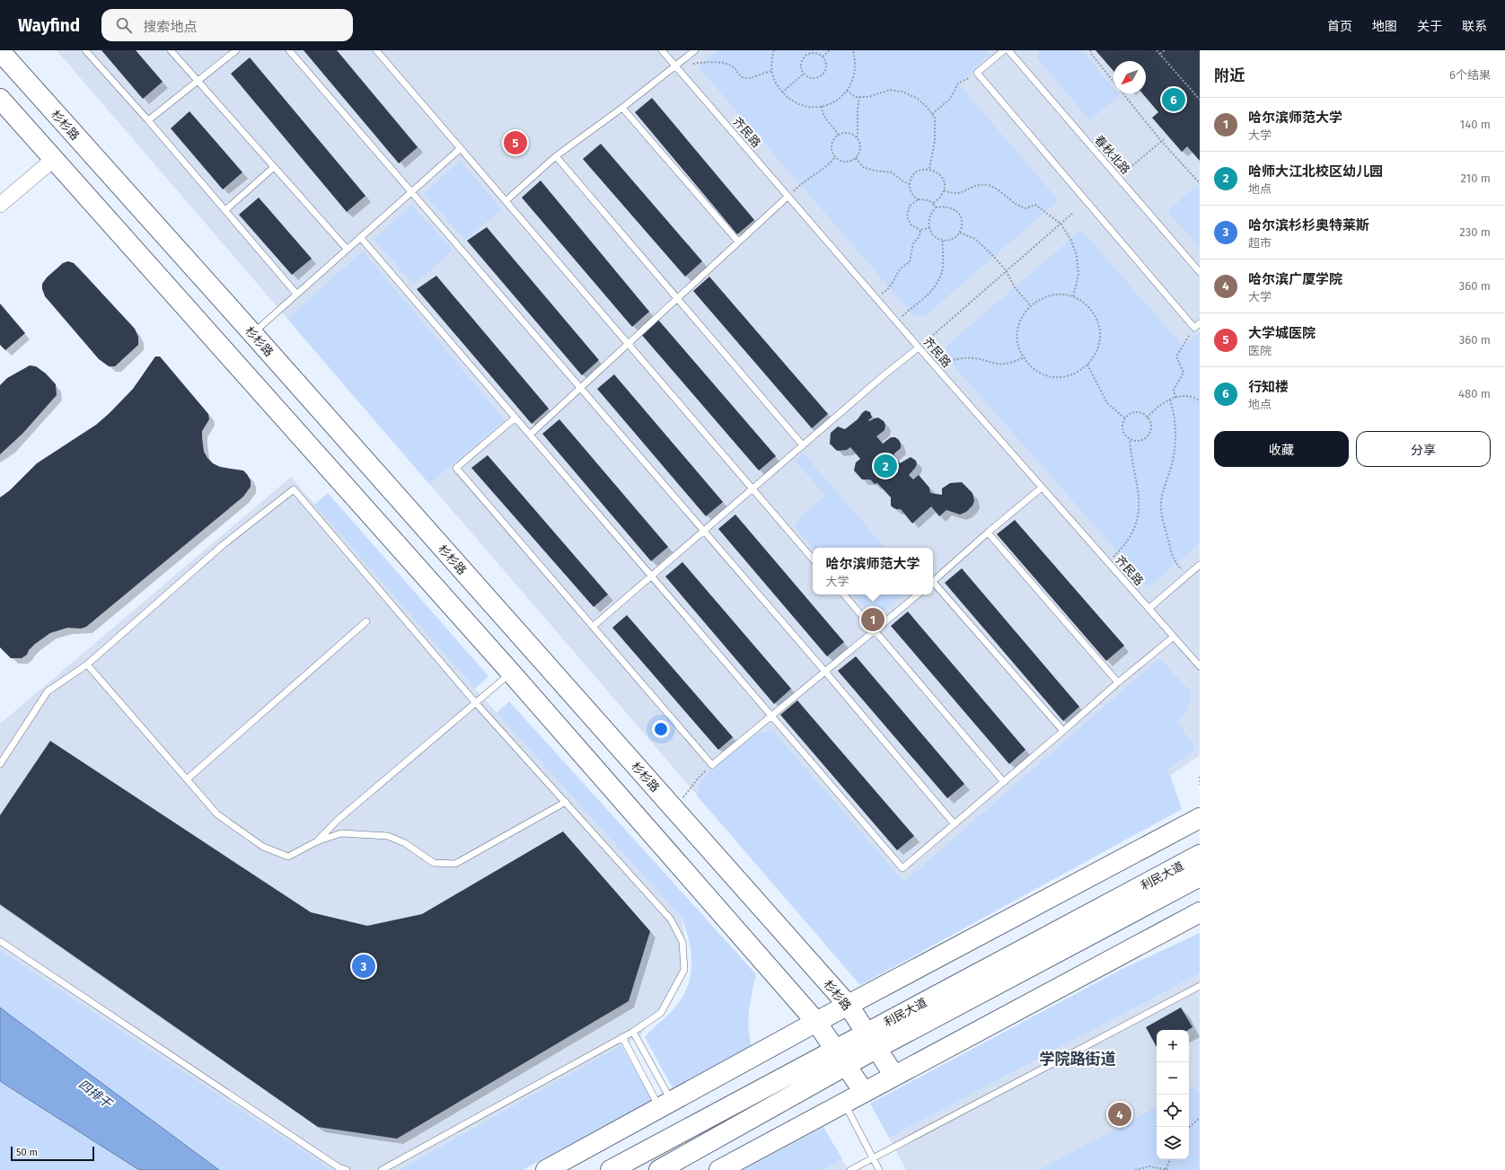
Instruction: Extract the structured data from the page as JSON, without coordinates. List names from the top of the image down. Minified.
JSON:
{"streets":{"main road":["杉杉路","利民大道"],"lane":["齐民路","春秋北路"]},"crossings":[["杉杉路","利民大道"]],"districts":["学院路街道"],"water":["四排干"],"scale_bar":"50 m","north":"bottom left","page":{"header":"Wayfind","search":"搜索地点","nav":["首页","地图","关于","联系"],"heading":["附近","6个结果"],"pins":["6","5","2","1","3","4"],"list":[{"mark":"1","name":"哈尔滨师范大学","note":"大学","value":"140 m"},{"mark":"2","name":"哈师大江北校区幼儿园","note":"地点","value":"210 m"},{"mark":"3","name":"哈尔滨杉杉奥特莱斯","note":"超市","value":"230 m"},{"mark":"4","name":"哈尔滨广厦学院","note":"大学","value":"360 m"},{"mark":"5","name":"大学城医院","note":"医院","value":"360 m"},{"mark":"6","name":"行知楼","note":"地点","value":"480 m"}],"buttons":["收藏","分享"],"popup":["哈尔滨师范大学","大学"],"map_buttons":["+","−"],"scale":"50 m"}}
